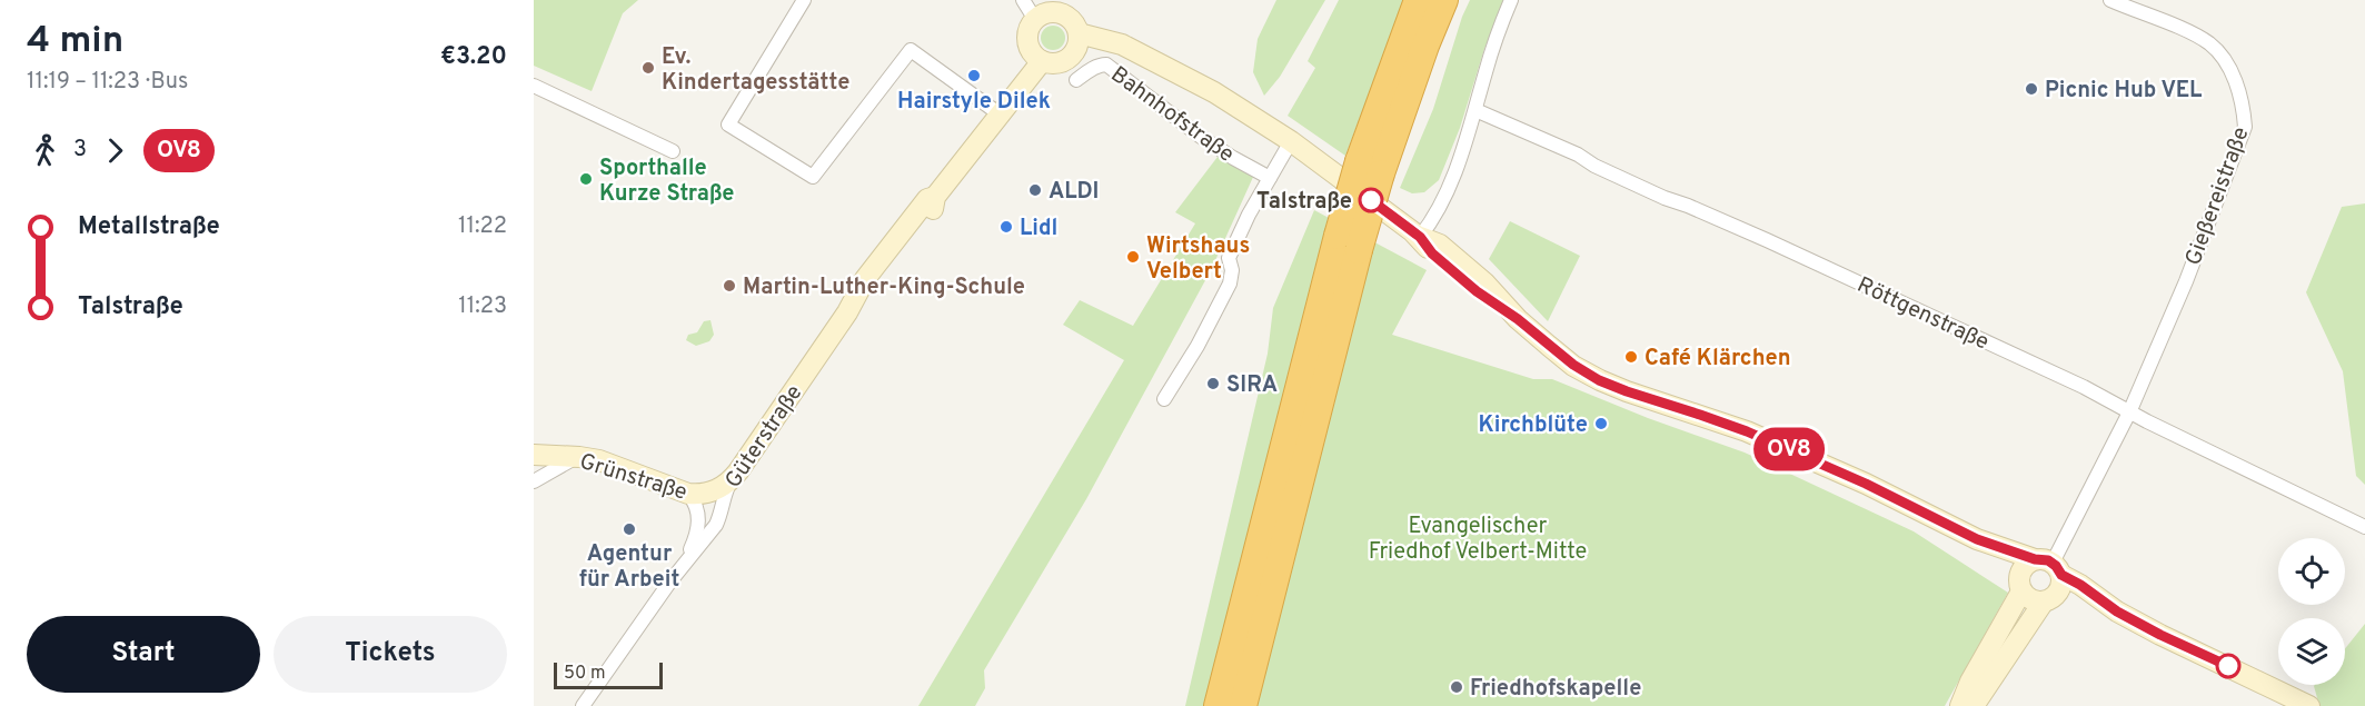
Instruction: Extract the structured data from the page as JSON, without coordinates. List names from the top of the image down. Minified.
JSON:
{"streets":{"street":["Bahnhofstraße","Gießereistraße","Röttgenstraße","Güterstraße","Grünstraße"]},"crossings":[["Bahnhofstraße","Gießereistraße"],["Bahnhofstraße","Güterstraße"],["Gießereistraße","Röttgenstraße"],["Güterstraße","Grünstraße"]],"parks":["Evangelischer Friedhof Velbert-Mitte"],"places":["Ev. Kindertagesstätte","Hairstyle Dilek","Picnic Hub VEL","Sporthalle Kurze Straße","ALDI","Talstraße","Lidl","Wirtshaus Velbert","Martin-Luther-King-Schule","Café Klärchen","SIRA","Kirchblüte","Agentur für Arbeit","Friedhofskapelle"],"lines":["bus line OV8"],"scale_bar":"50 m","page":{"heading":["4 min","11:19 – 11:23 · Bus","€3.20"],"on_map":"OV8","legs":["3","OV8"],"list":[{"name":"Metallstraße","value":"11:22"},{"name":"Talstraße","value":"11:23"}],"buttons":["Start","Tickets"],"scale":"50 m"}}
